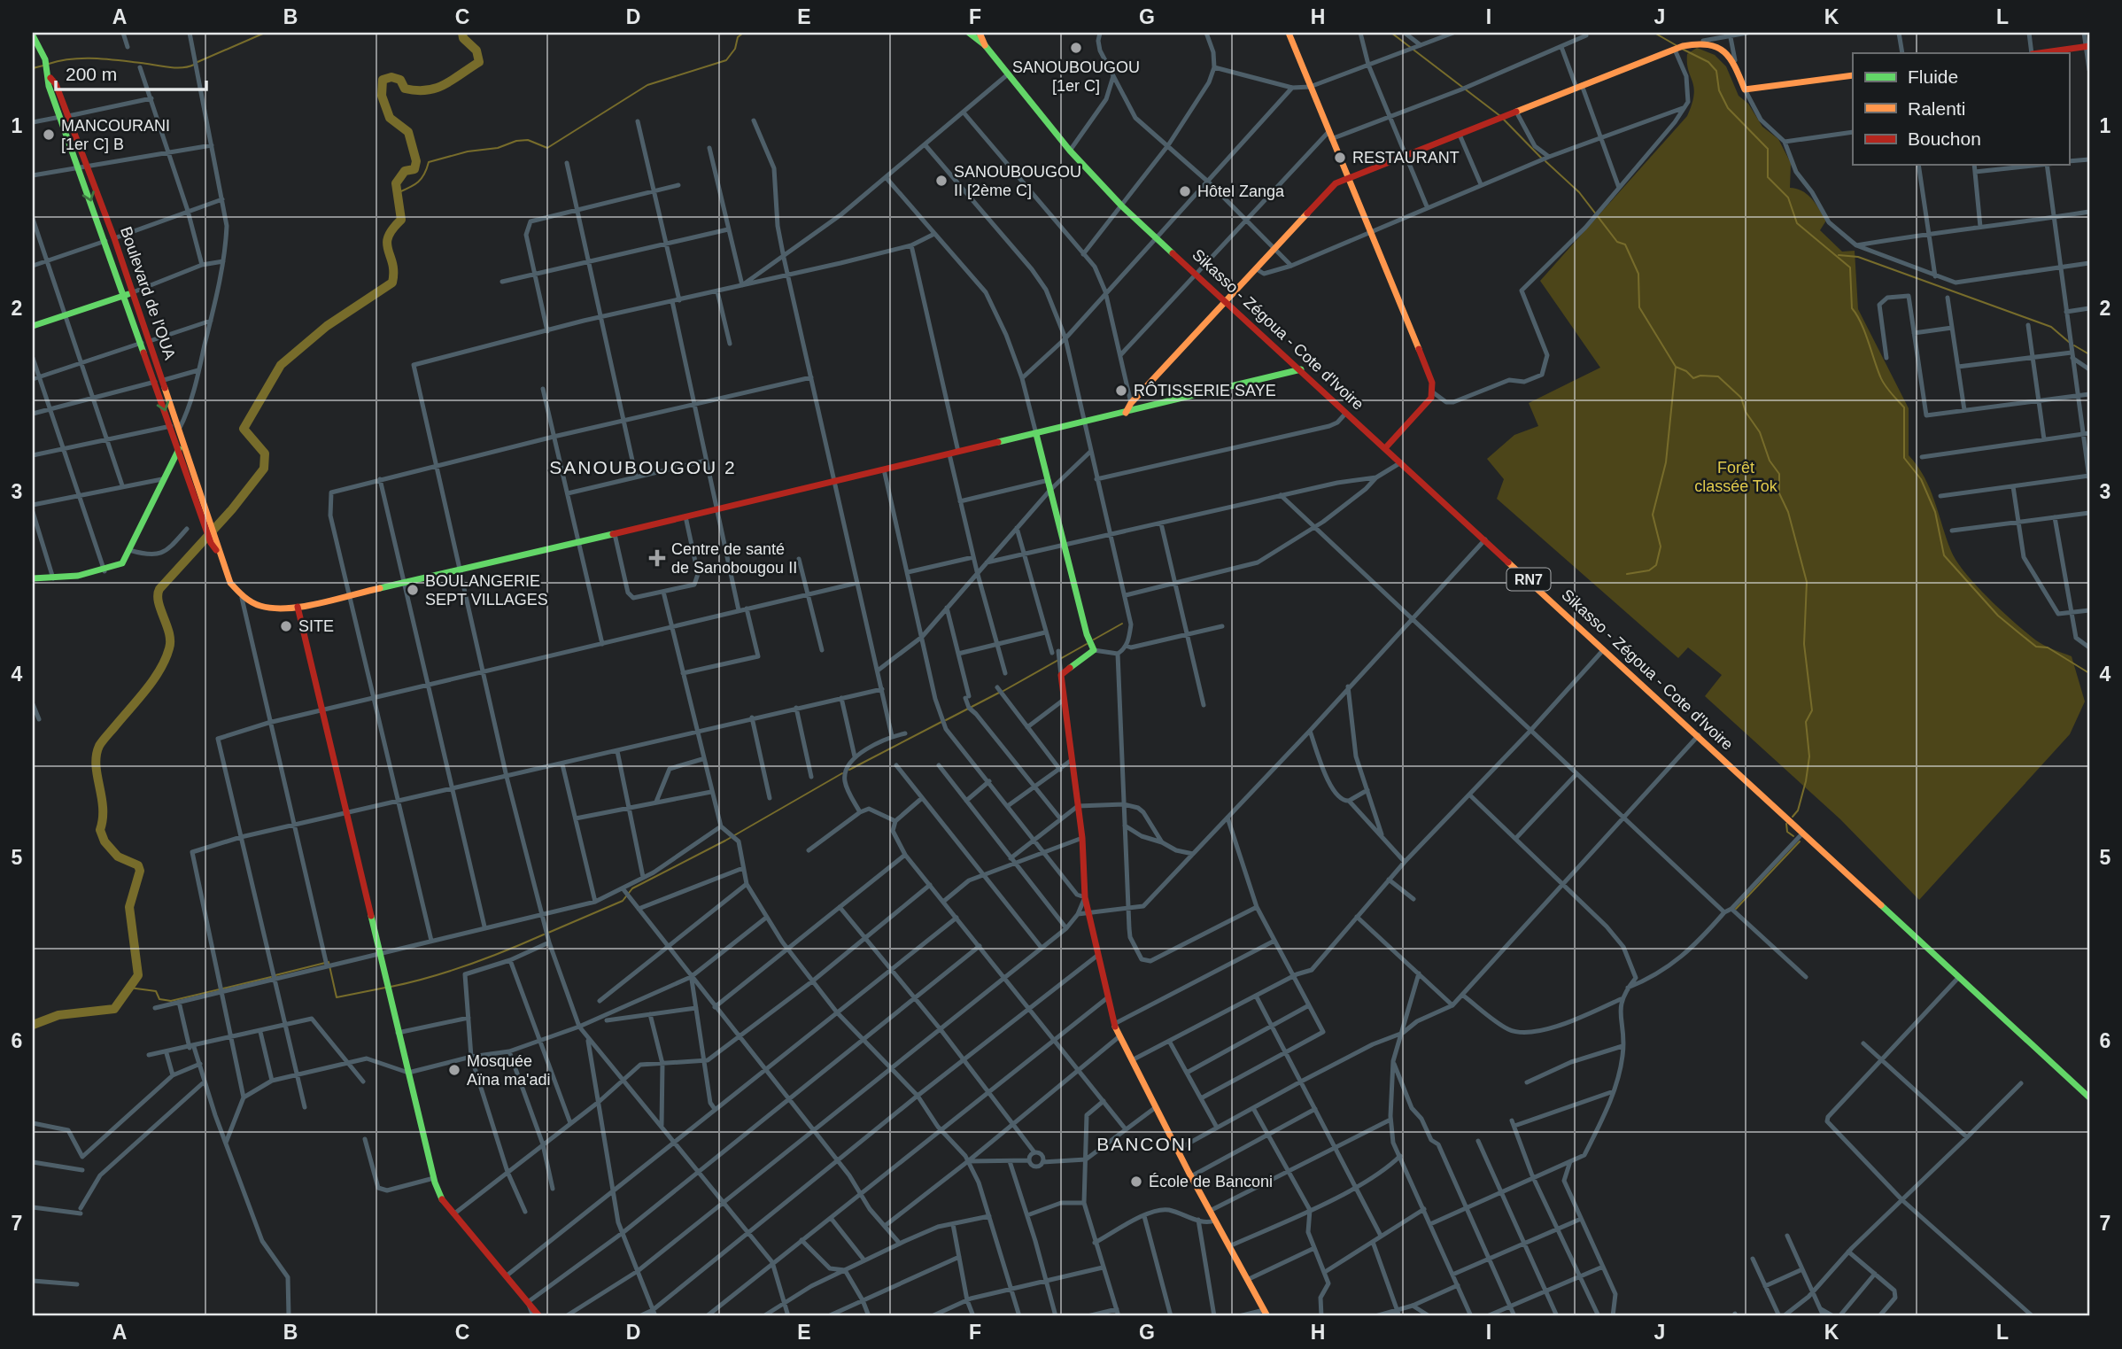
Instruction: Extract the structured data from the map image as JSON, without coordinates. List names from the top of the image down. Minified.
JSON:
{"streets":{"main road":["Boulevard de l'OUA","Sikasso - Zégoua - Cote d'Ivoire","RN7"]},"crossings":[["Sikasso - Zégoua - Cote d'Ivoire","RN7"]],"districts":["SANOUBOUGOU 2","BANCONI"],"parks":["Forêt classée Tok"],"places":{"other":["SANOUBOUGOU [1er C]","MANCOURANI [1er C] B","RESTAURANT","SANOUBOUGOU II [2ème C]","Hôtel Zanga","RÔTISSERIE SAYE","BOULANGERIE SEPT VILLAGES","SITE","Mosquée Aïna ma'adi","École de Banconi"],"health":["Centre de santé de Sanobougou II"]},"legend":["Fluide","Ralenti","Bouchon"],"scale_bar":"200 m","grid":{"columns":["A","B","C","D","E","F","G","H","I","J","K","L"],"rows":["1","2","3","4","5","6","7"]}}
